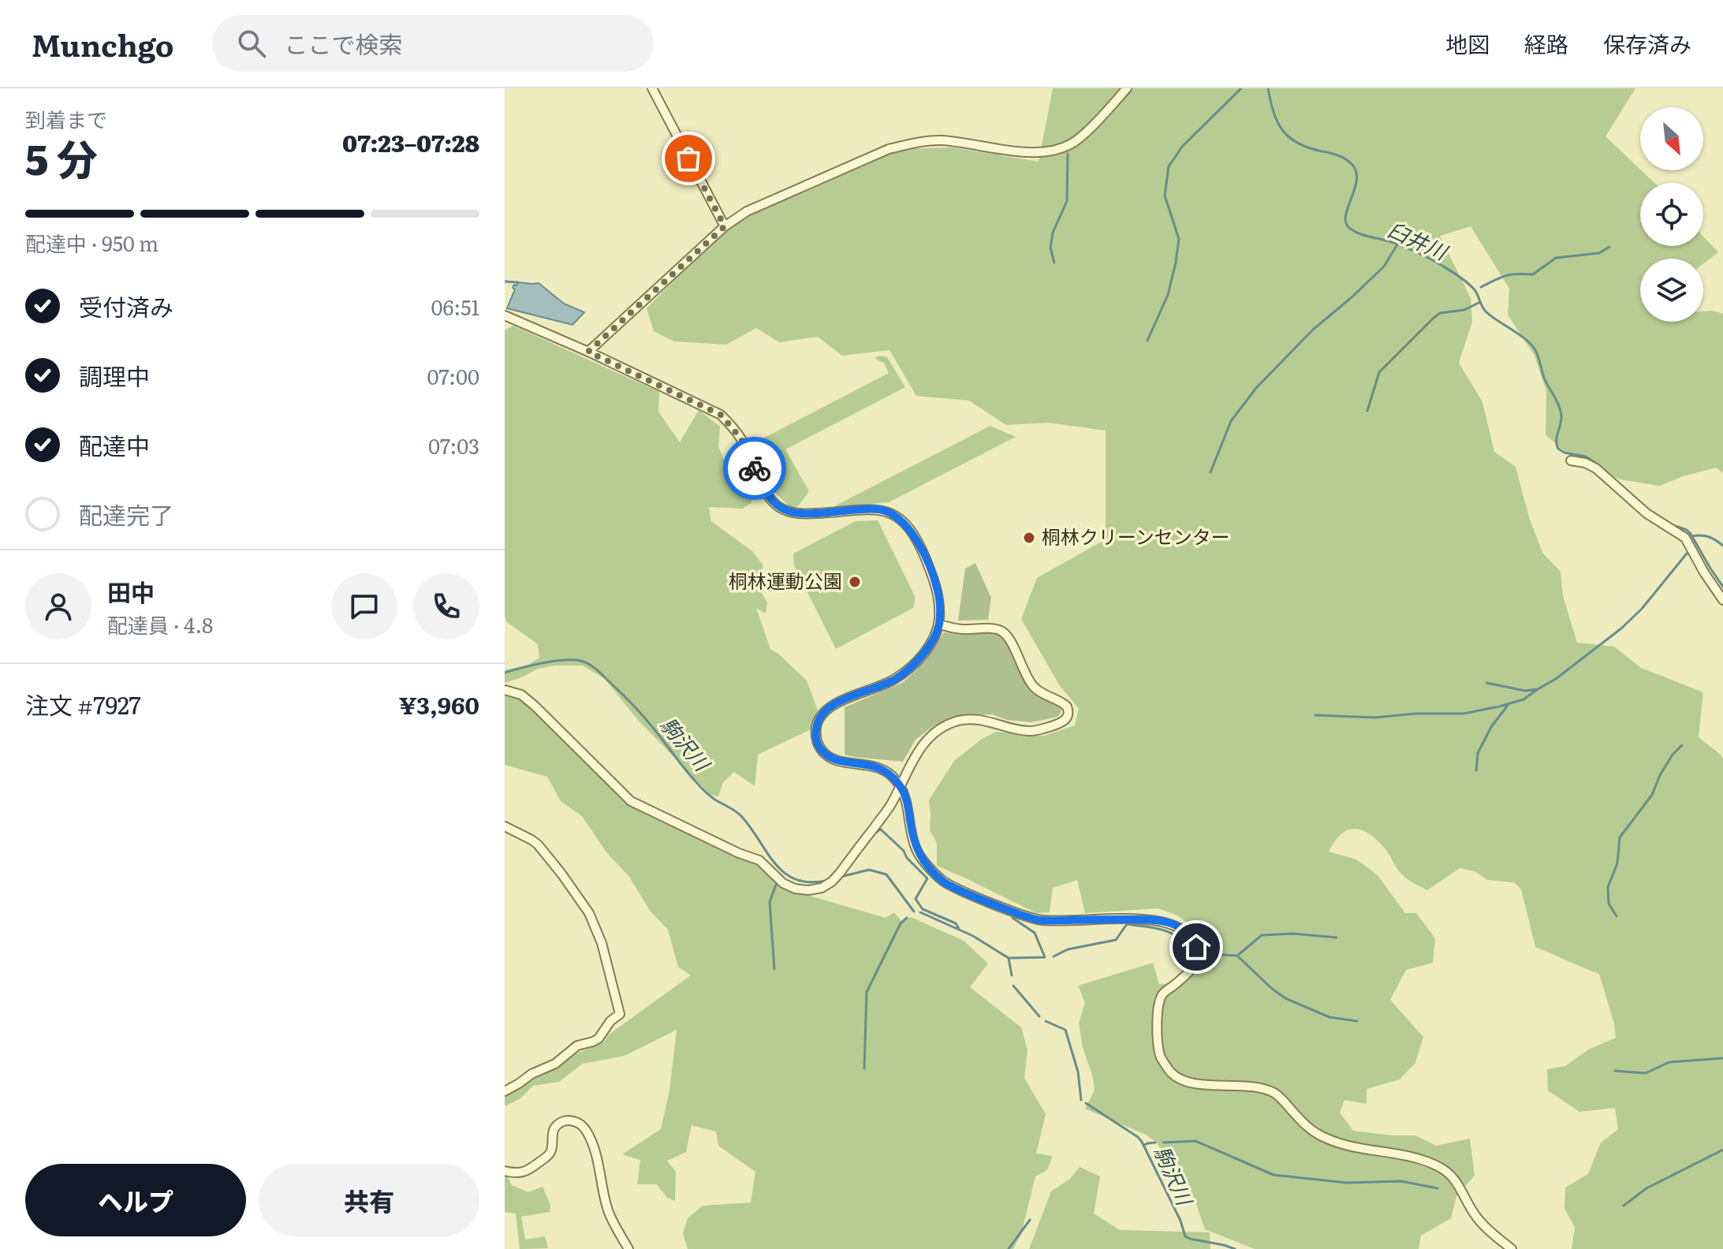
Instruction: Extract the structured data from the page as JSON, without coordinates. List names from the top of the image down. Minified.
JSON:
{"water":["臼井川","駒沢川"],"places":["桐林クリーンセンター","桐林運動公園"],"north":"bottom right","page":{"header":"Munchgo","search":"ここで検索","nav":["地図","経路","保存済み"],"heading":["5 分","到着まで","07:23–07:28"],"panel":["田中","配達員 · 4.8","注文 #7927","¥3,960"],"bar":"配達中 · 950 m","list":[["受付済み","06:51"],["調理中","07:00"],["配達中","07:03"],"配達完了"],"buttons":["ヘルプ","共有"]}}
